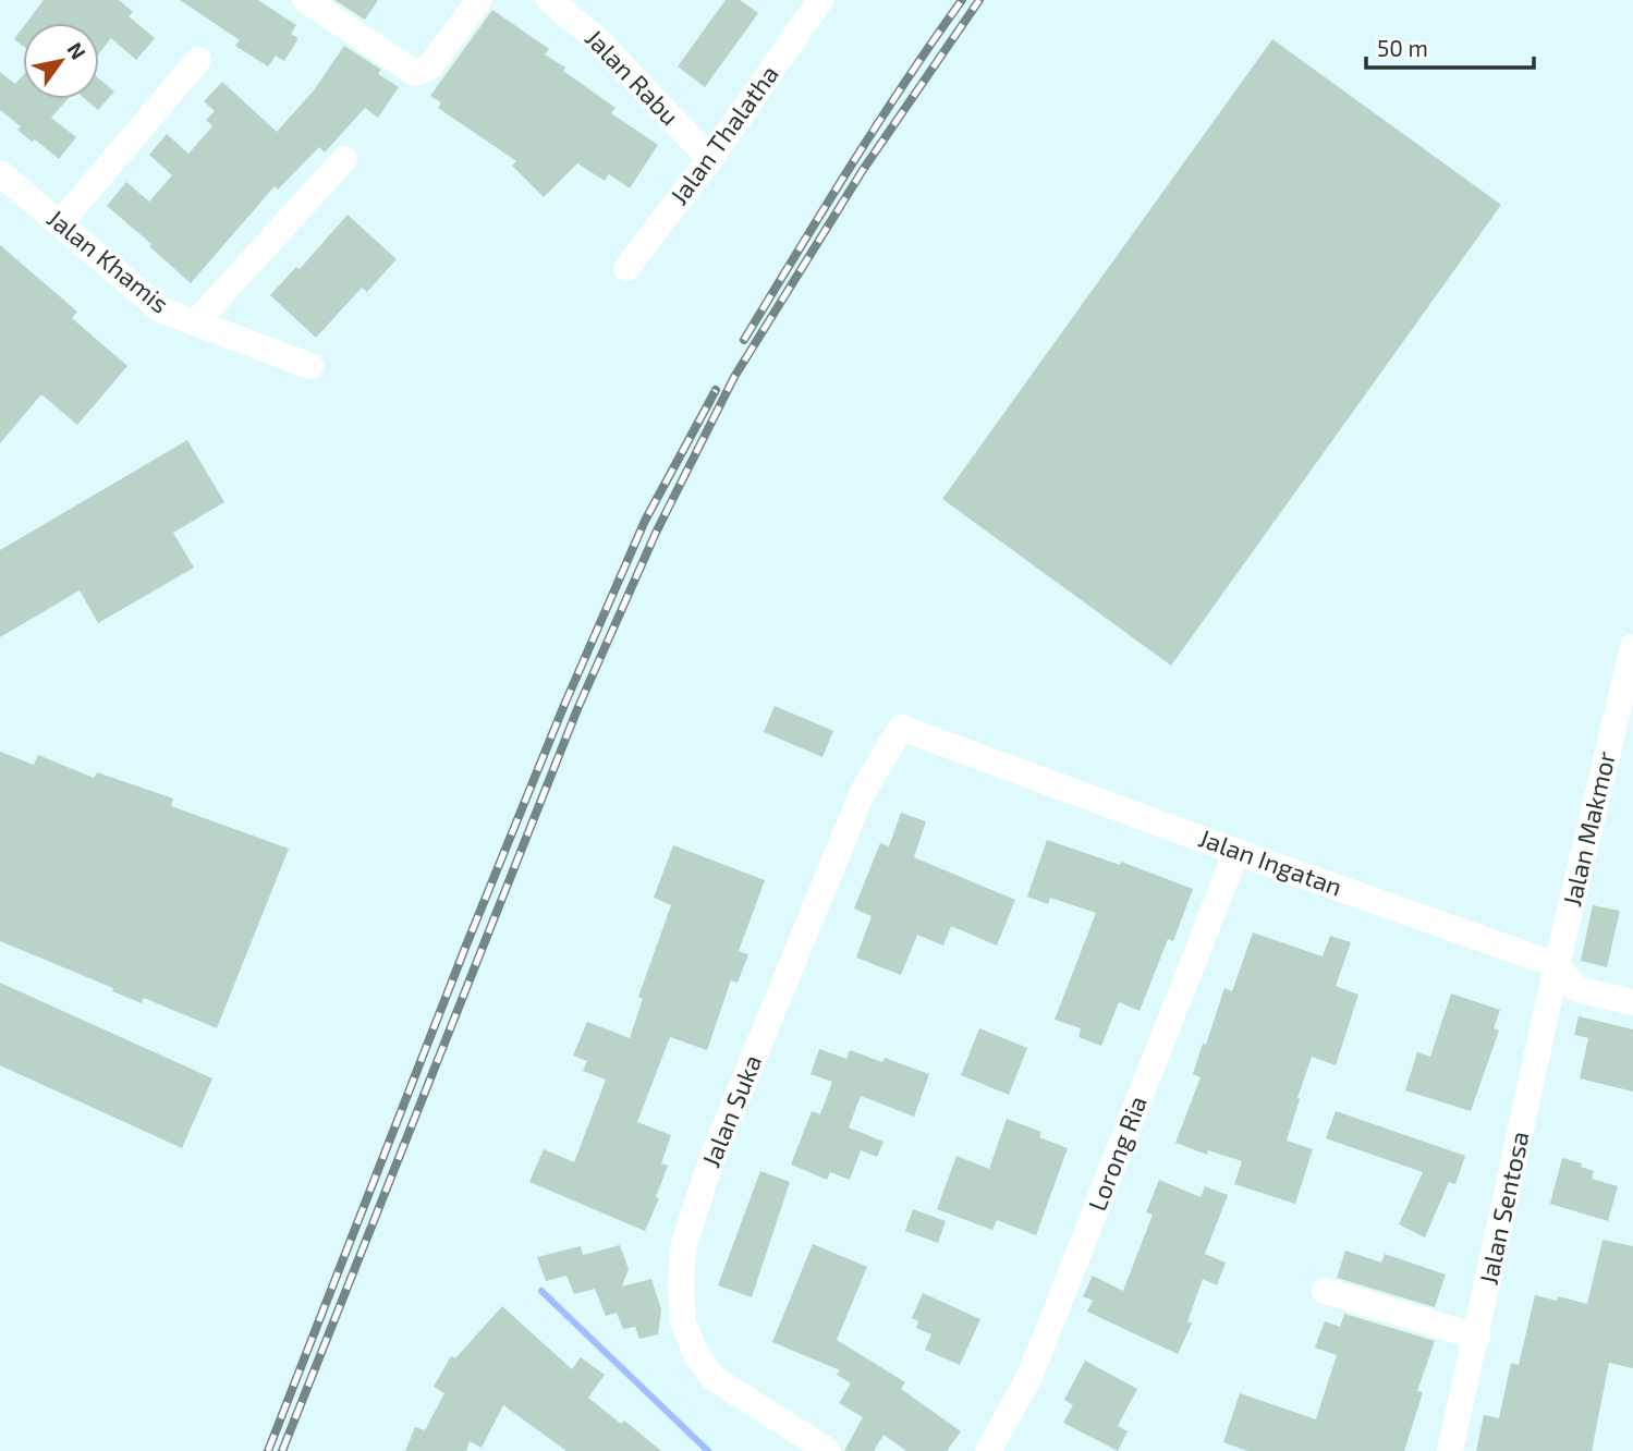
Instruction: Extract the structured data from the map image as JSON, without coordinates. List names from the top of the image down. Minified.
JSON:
{"streets":{"street":["Jalan Rabu","Jalan Thalatha","Jalan Khamis","Jalan Makmor","Jalan Ingatan","Jalan Suka","Lorong Ria","Jalan Sentosa"]},"crossings":[["Jalan Rabu","Jalan Thalatha"],["Jalan Makmor","Jalan Ingatan"],["Jalan Makmor","Jalan Sentosa"],["Jalan Ingatan","Jalan Suka"],["Jalan Ingatan","Lorong Ria"],["Jalan Ingatan","Jalan Sentosa"]],"scale_bar":"50 m","north":"top right"}
